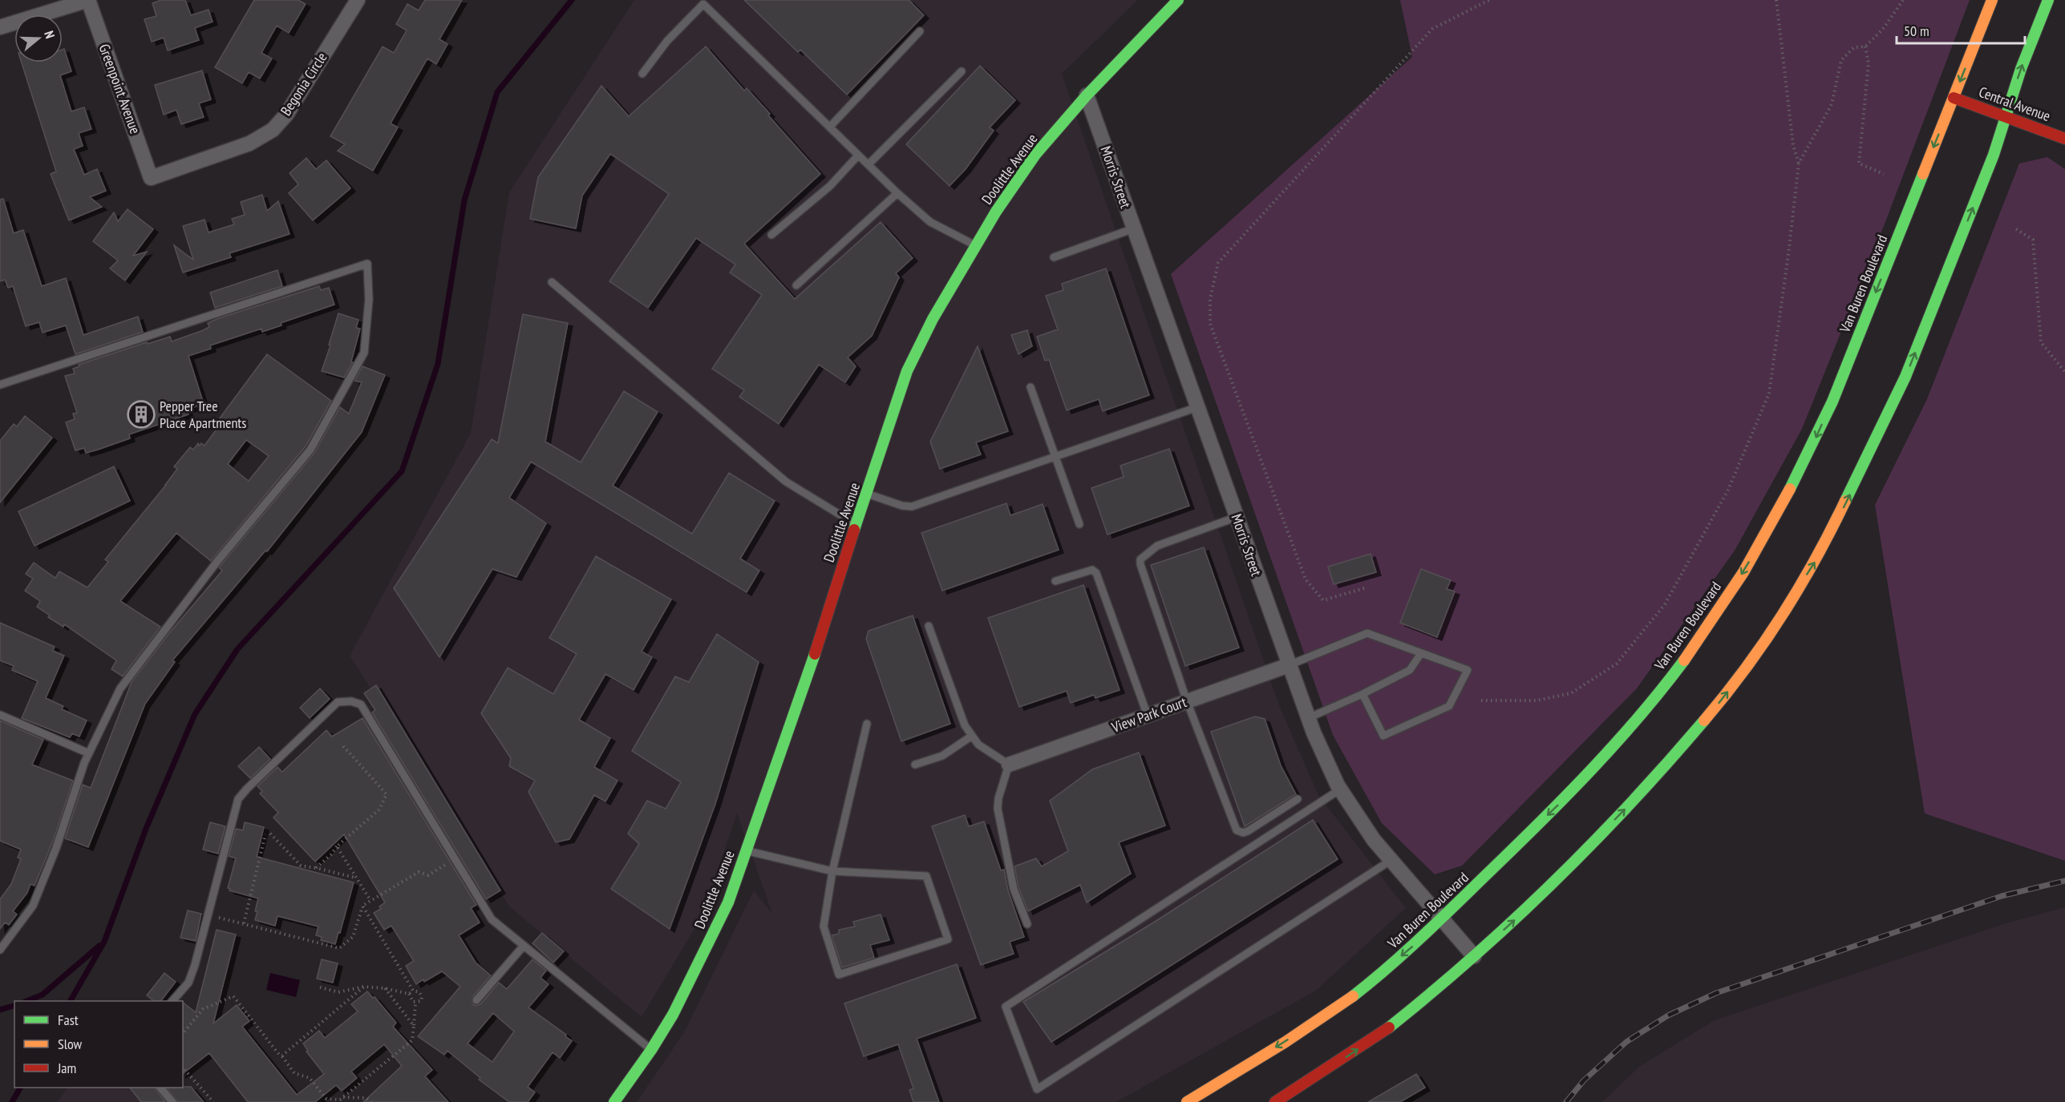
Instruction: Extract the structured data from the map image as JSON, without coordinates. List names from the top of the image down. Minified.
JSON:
{"streets":{"main road":["Central Avenue","Doolittle Avenue","Van Buren Boulevard"],"street":["Begonia Circle","Greenpoint Avenue","Morris Street","View Park Court"]},"crossings":[["Begonia Circle","Greenpoint Avenue"],["Central Avenue","Van Buren Boulevard"],["Doolittle Avenue","Morris Street"],["Morris Street","Van Buren Boulevard"],["Morris Street","View Park Court"]],"places":{"building":["Pepper Tree Place Apartments"]},"legend":["Fast","Slow","Jam"],"scale_bar":"50 m","north":"right"}
